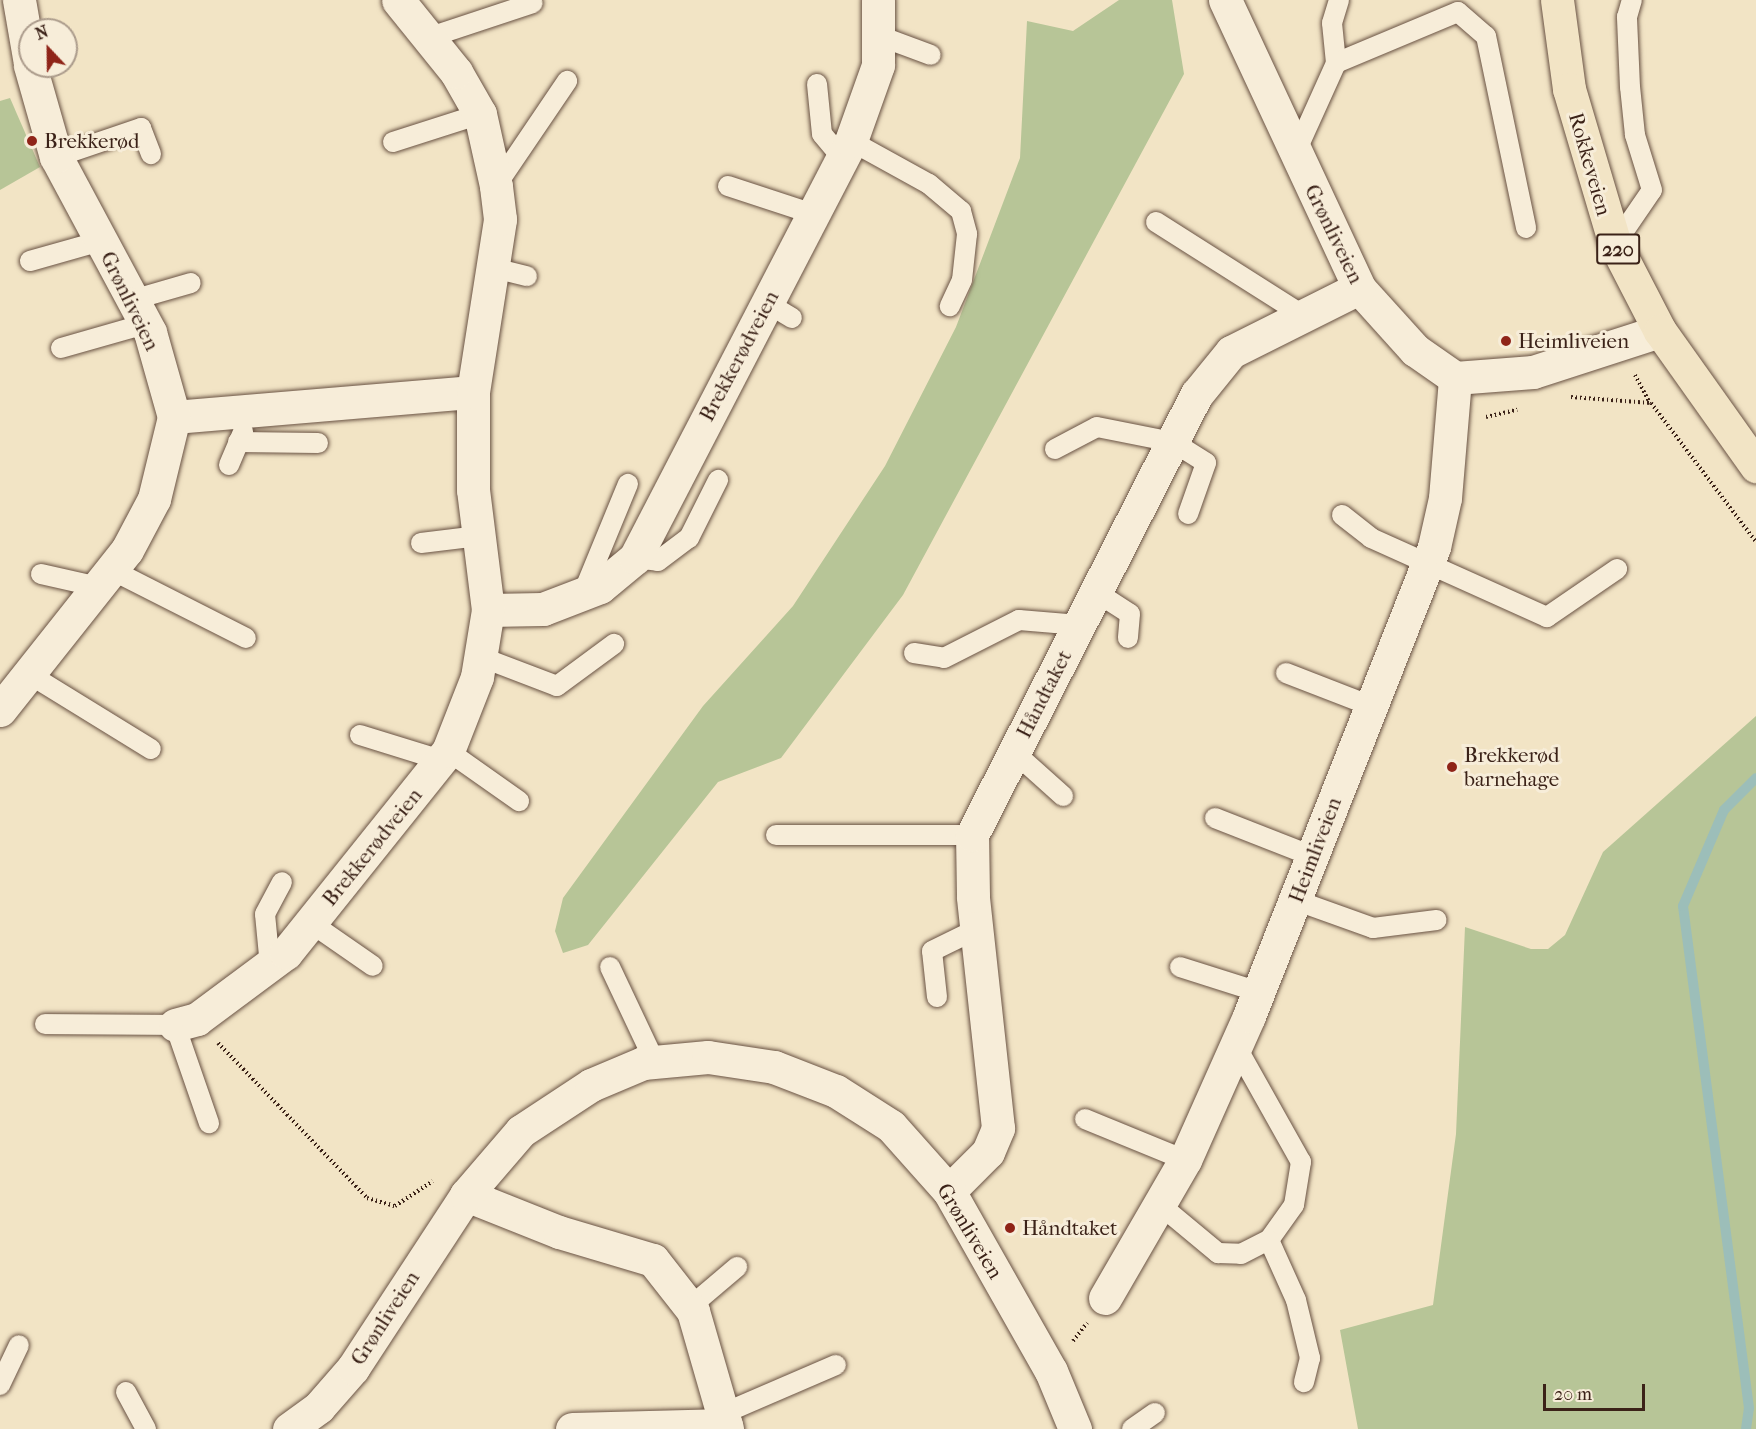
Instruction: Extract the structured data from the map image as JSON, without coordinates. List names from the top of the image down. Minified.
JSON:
{"streets":{"main road":["Rokkeveien","220"],"street":["Grønliveien","Brekkerødveien","Håndtaket","Heimliveien"]},"crossings":[["Grønliveien","Håndtaket"],["Grønliveien","Heimliveien"]],"places":["Brekkerød","Heimliveien","Brekkerød barnehage","Håndtaket"],"scale_bar":"20 m","north":"top"}
